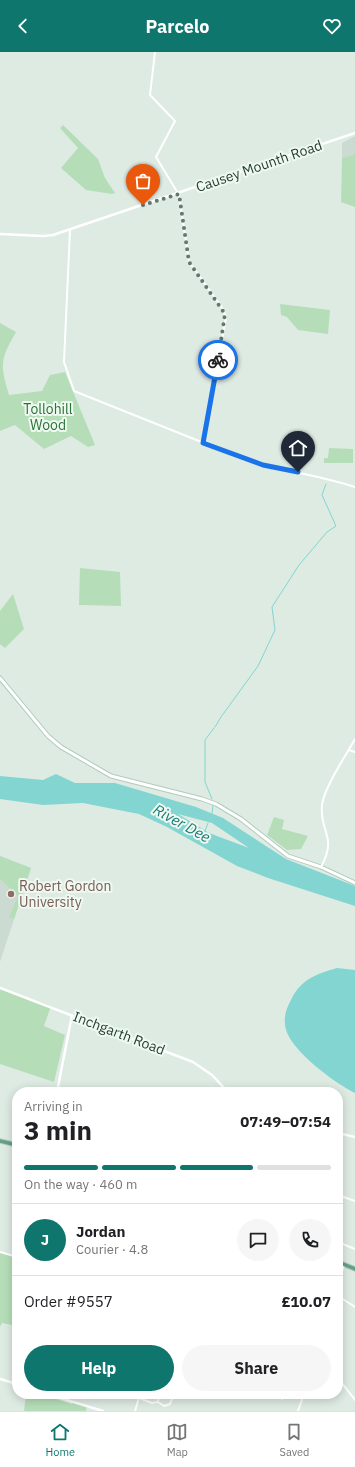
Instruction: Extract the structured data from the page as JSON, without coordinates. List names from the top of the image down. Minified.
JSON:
{"streets":{"street":["Causey Mounth Road","Inchgarth Road"]},"water":["River Dee"],"parks":["Tollohill Wood"],"places":["Robert Gordon University"],"page":{"header":"Parcelo","heading":["3 min","Arriving in","07:49–07:54"],"panel":["Jordan","Courier · 4.8","Order #9557","£10.07"],"bar":"On the way · 460 m","round":"J","buttons":["Help","Share"],"tabs":["Home","Map","Saved"]}}
